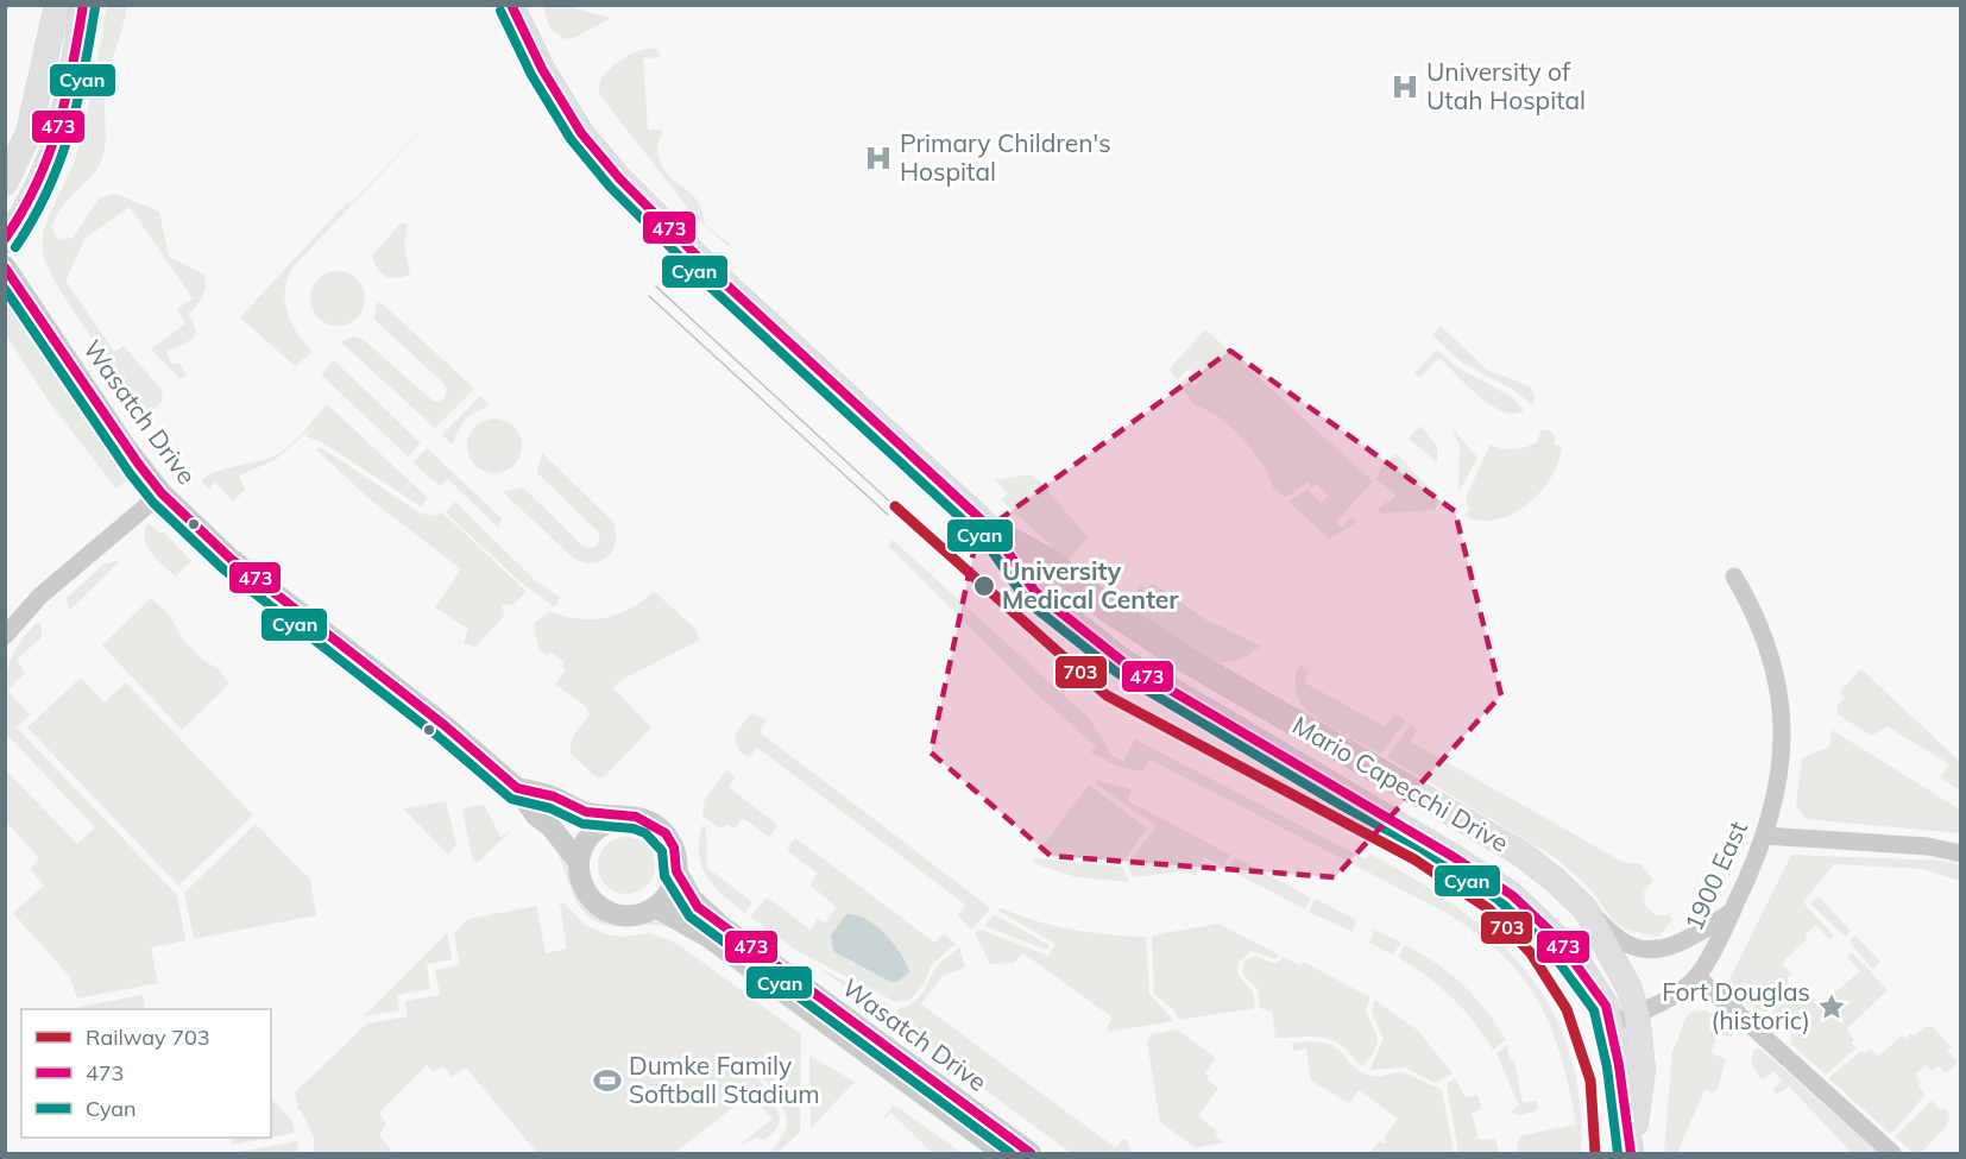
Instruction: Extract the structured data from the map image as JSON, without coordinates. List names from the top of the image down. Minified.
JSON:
{"streets":{"main road":["Mario Capecchi Drive"],"street":["Wasatch Drive","1900 East"]},"places":{"hospital":["University of Utah Hospital","Primary Children's Hospital"],"other":["University Medical Center"],"place":["Fort Douglas (historic)"],"sports":["Dumke Family Softball Stadium"]},"lines":["transit line 473","transit line Cyan","rail line 703"],"legend":["Railway 703","473","Cyan"]}
